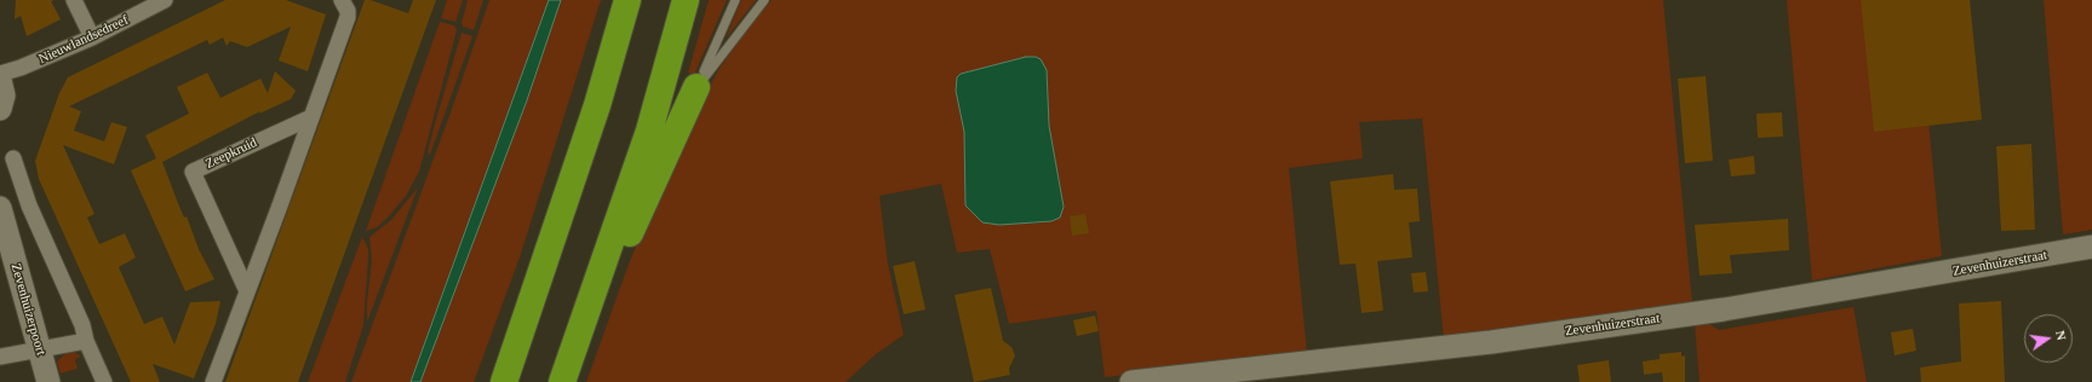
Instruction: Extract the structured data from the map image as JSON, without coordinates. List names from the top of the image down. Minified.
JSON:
{"streets":{"street":["Nieuwlandsedreef","Zeepkruid","Zevenhuizerstraat","Zevenhuizerpoort"]},"north":"right"}
